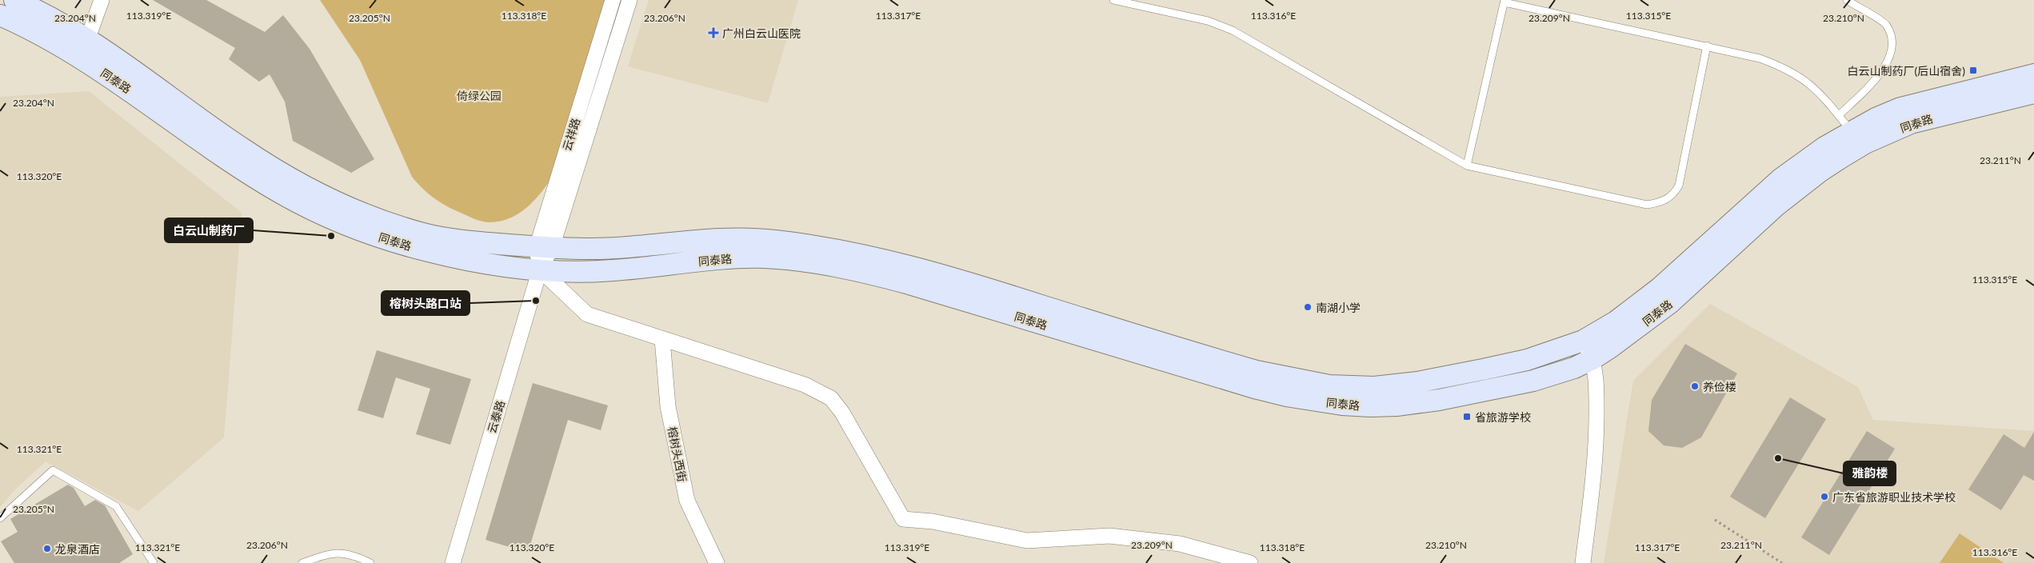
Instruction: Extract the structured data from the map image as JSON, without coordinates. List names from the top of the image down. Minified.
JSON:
{"streets":{"main road":["同泰路"],"street":["云祥路","云泰路","榕树头西街"]},"crossings":[["同泰路","云祥路"],["同泰路","云泰路"],["云祥路","云泰路"]],"parks":["倚绿公园"],"places":{"health":["广州白云山医院"],"transit":["白云山制药厂(后山宿舍)","省旅游学校"],"other":["白云山制药厂","榕树头路口站","南湖小学","养俭楼","雅韵楼","广东省旅游职业技术学校","龙泉酒店"]},"coordinates":["113.318°E","113.316°E","113.319°E","113.317°E","113.315°E","23.204°N","23.206°N","23.209°N","23.205°N","23.210°N","23.211°N","113.320°E","113.321°E"]}
